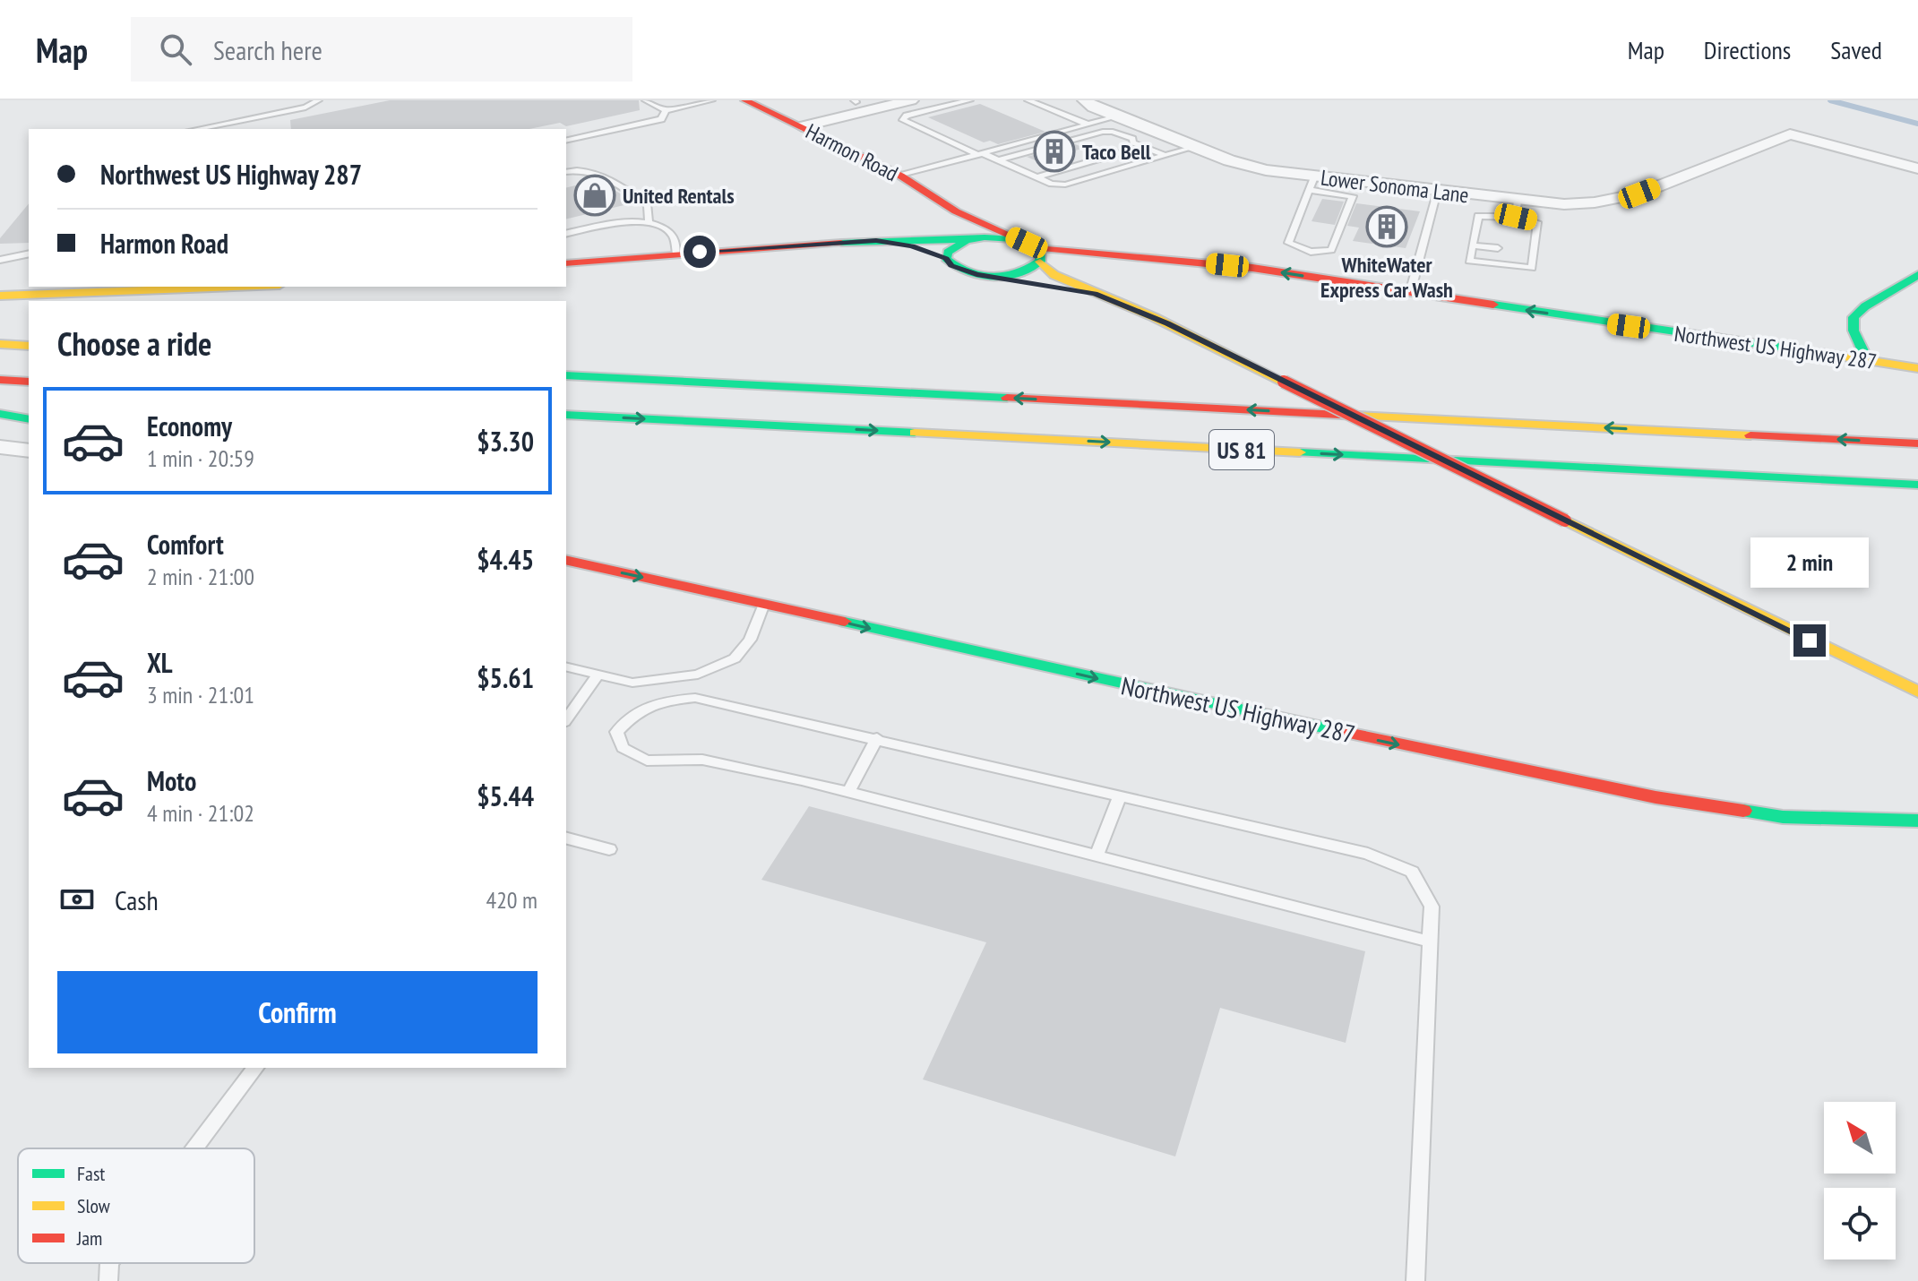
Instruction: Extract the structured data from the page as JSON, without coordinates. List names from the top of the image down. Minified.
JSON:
{"streets":{"main road":["Harmon Road","Northwest US Highway 287","US 81"],"street":["Lower Sonoma Lane"]},"crossings":[["Harmon Road","Northwest US Highway 287"]],"places":{"building":["Taco Bell","WhiteWater Express Car Wash"],"shop":["United Rentals"]},"legend":["Fast","Slow","Jam"],"north":"top left","page":{"header":"Map","search":"Search here","nav":["Map","Directions","Saved"],"banner":["Northwest US Highway 287","Harmon Road"],"heading":"Choose a ride","list":[{"name":"Economy","note":"1 min · 20:59","value":"$3.30"},{"name":"Comfort","note":"2 min · 21:00","value":"$4.45"},{"name":"XL","note":"3 min · 21:01","value":"$5.61"},{"name":"Moto","note":"4 min · 21:02","value":"$5.44"}],"bubble":"2 min","pay":["Cash","420 m"],"buttons":"Confirm"}}
